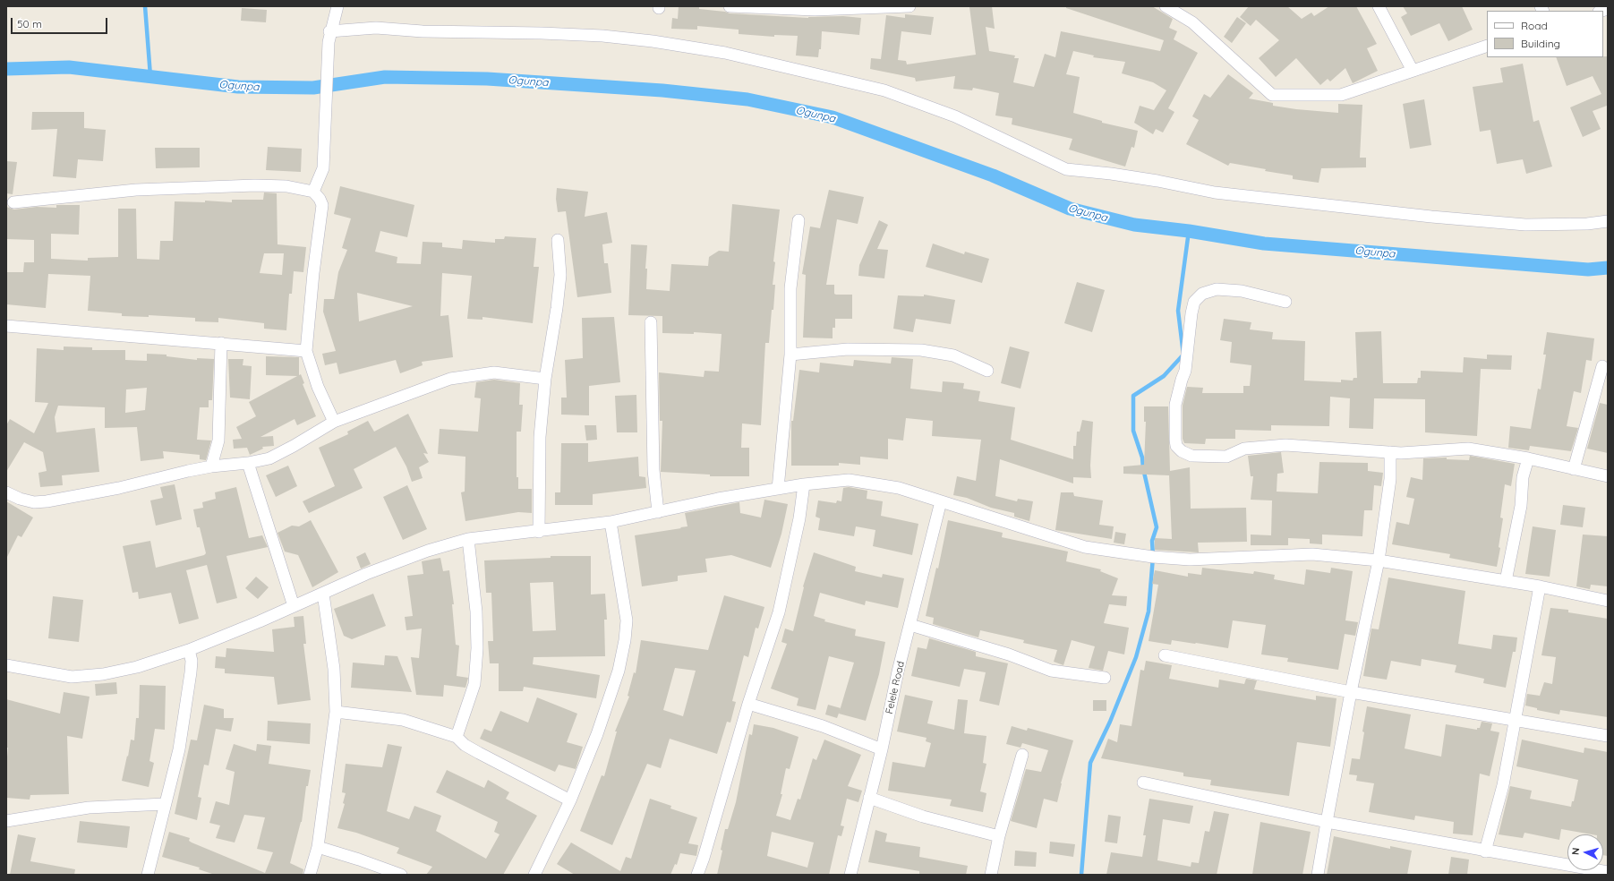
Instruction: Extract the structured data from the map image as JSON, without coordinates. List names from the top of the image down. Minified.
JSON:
{"streets":{"street":["Felele Road"]},"water":["Ogunpa"],"legend":["Road","Building"],"scale_bar":"50 m","north":"left"}
